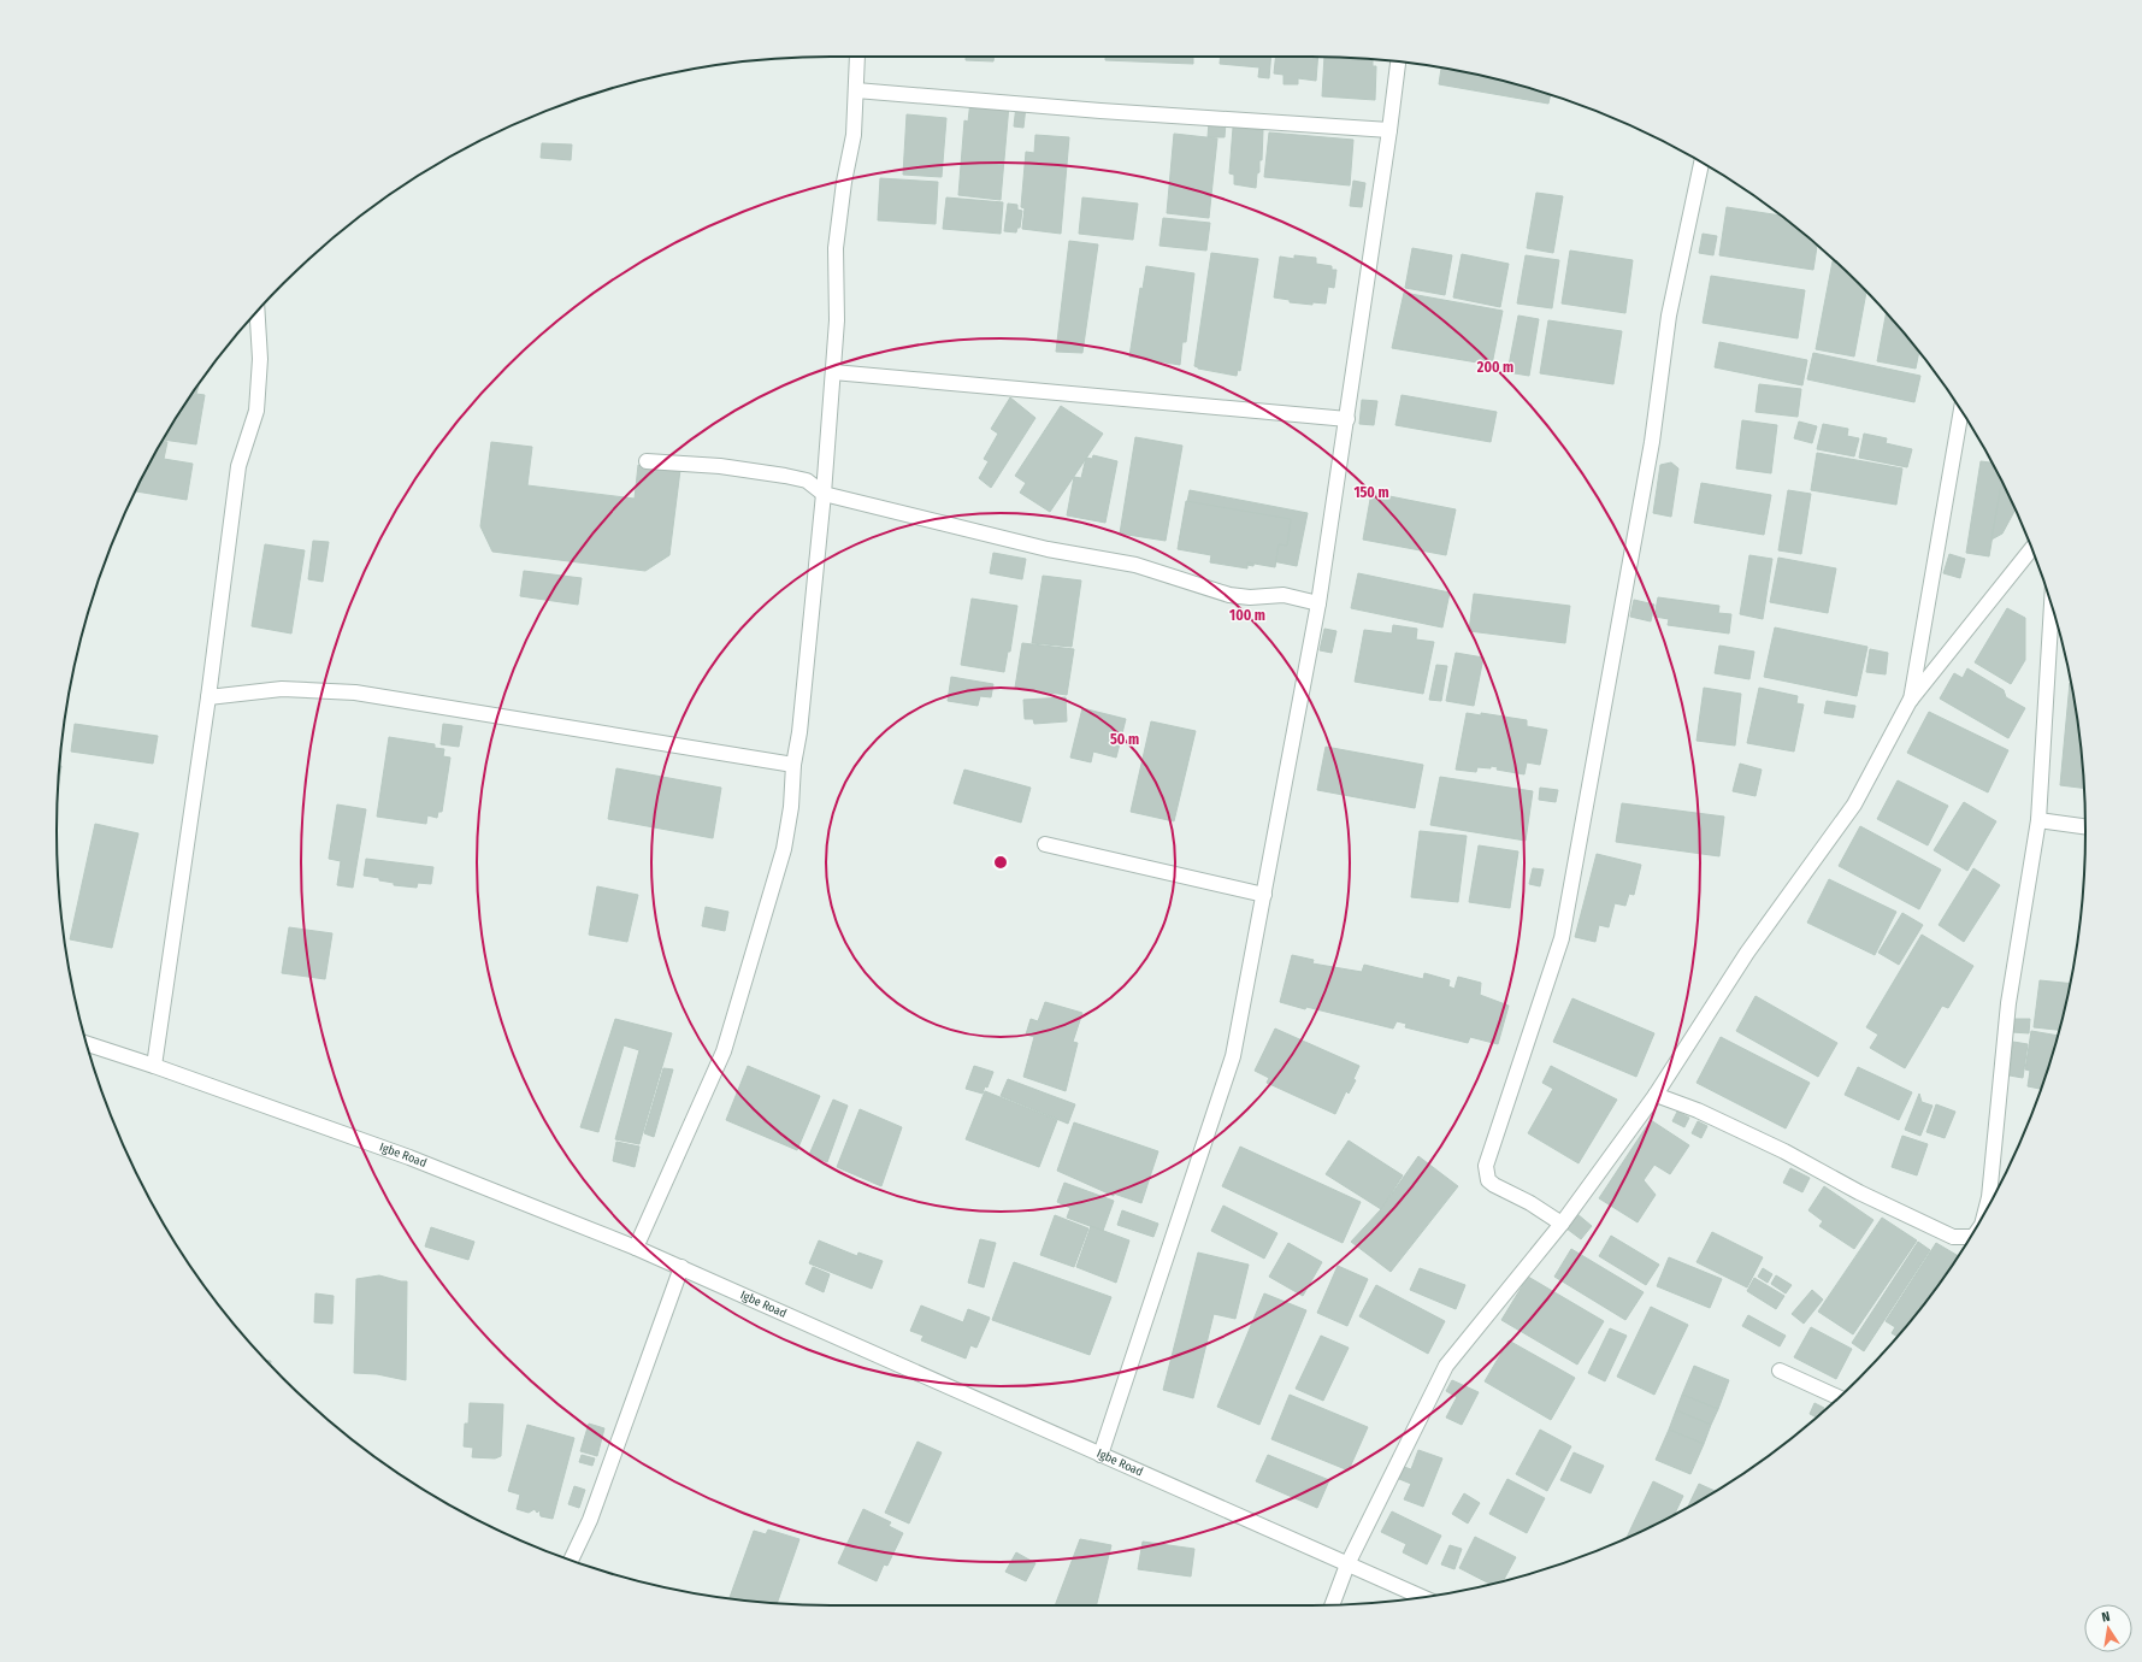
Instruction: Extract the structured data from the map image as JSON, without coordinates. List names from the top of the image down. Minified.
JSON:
{"streets":{"street":["Igbe Road"]},"north":"top","rings":["200 m","150 m","100 m","50 m"]}
